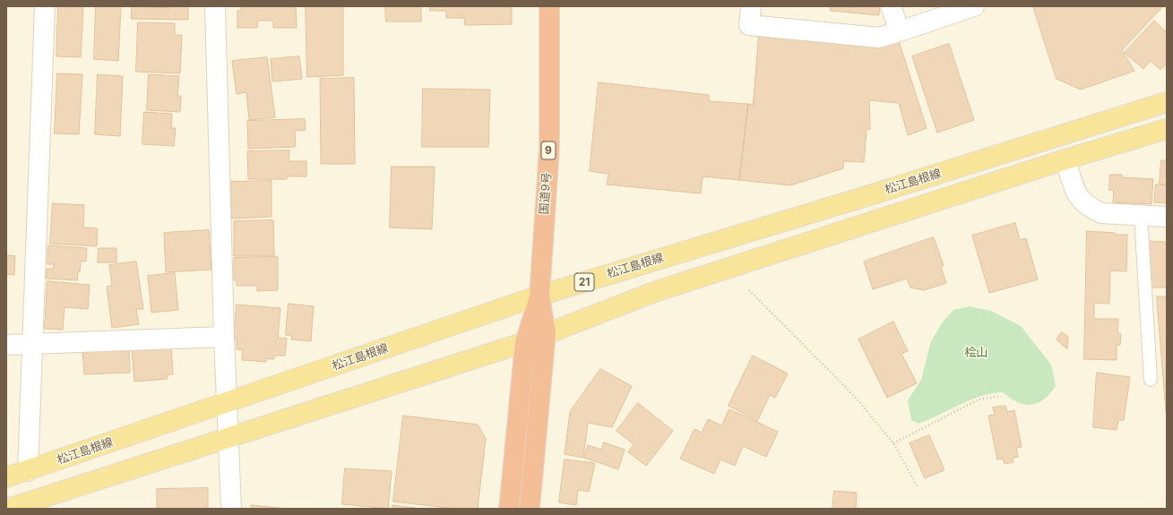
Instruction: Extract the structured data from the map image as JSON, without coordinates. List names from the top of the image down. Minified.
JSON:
{"streets":{"highway":["9","国道9号"],"main road":["松江島根線","21"]},"crossings":[["松江島根線","国道9号"]],"parks":["桧山"]}
